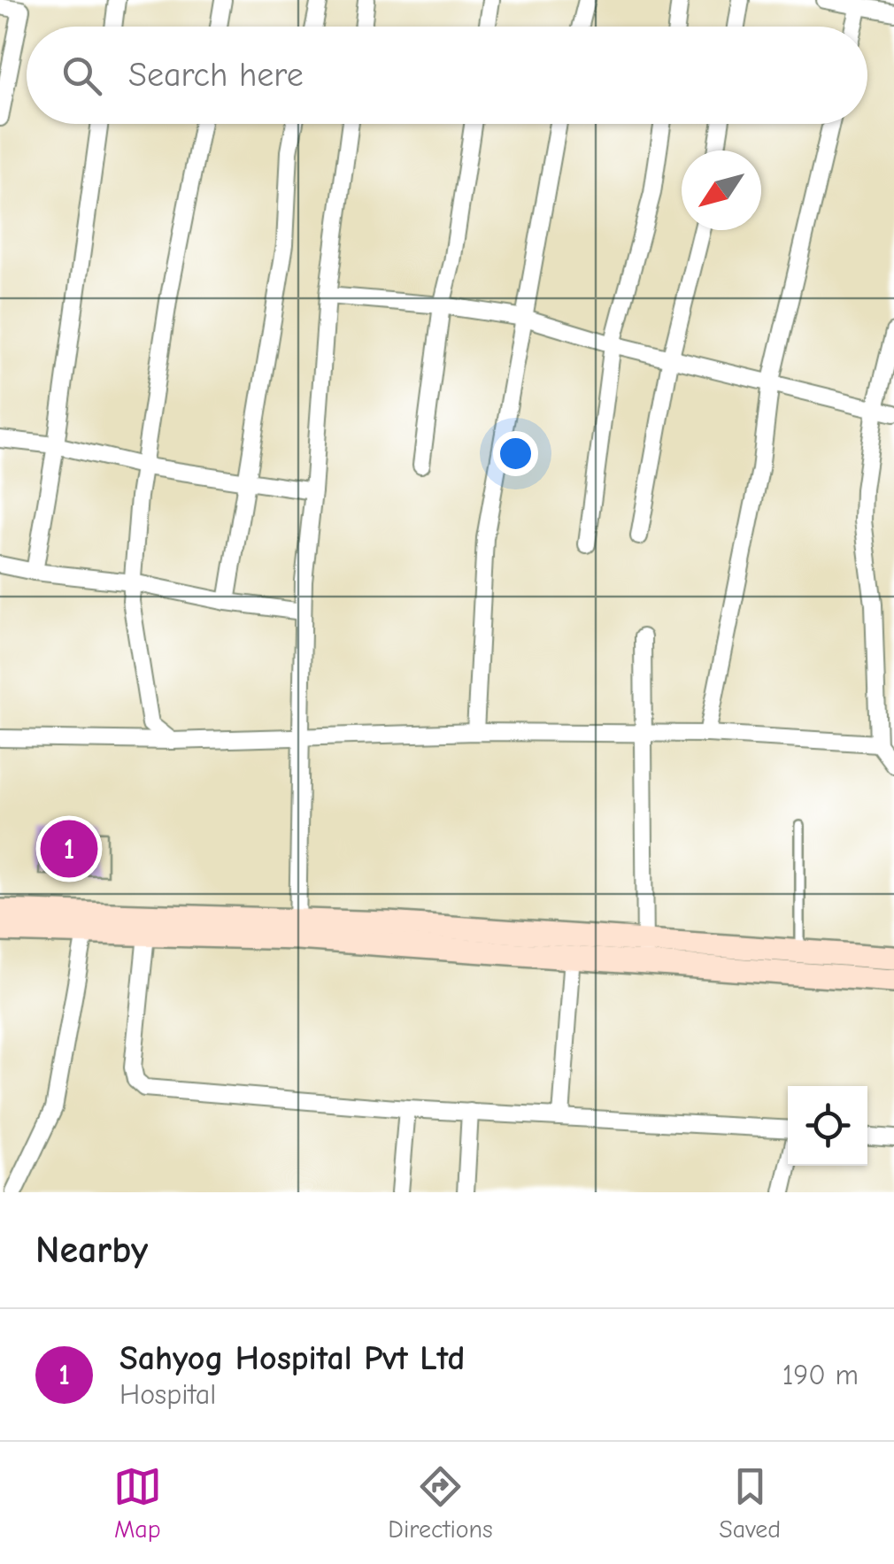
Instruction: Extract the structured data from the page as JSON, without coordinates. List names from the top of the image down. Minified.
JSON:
{"north":"bottom left","page":{"search":"Search here","pins":"1","heading":"Nearby","list":[{"mark":"1","name":"Sahyog Hospital Pvt Ltd","note":"Hospital","value":"190 m"}],"nav":["Map","Directions","Saved"]}}
